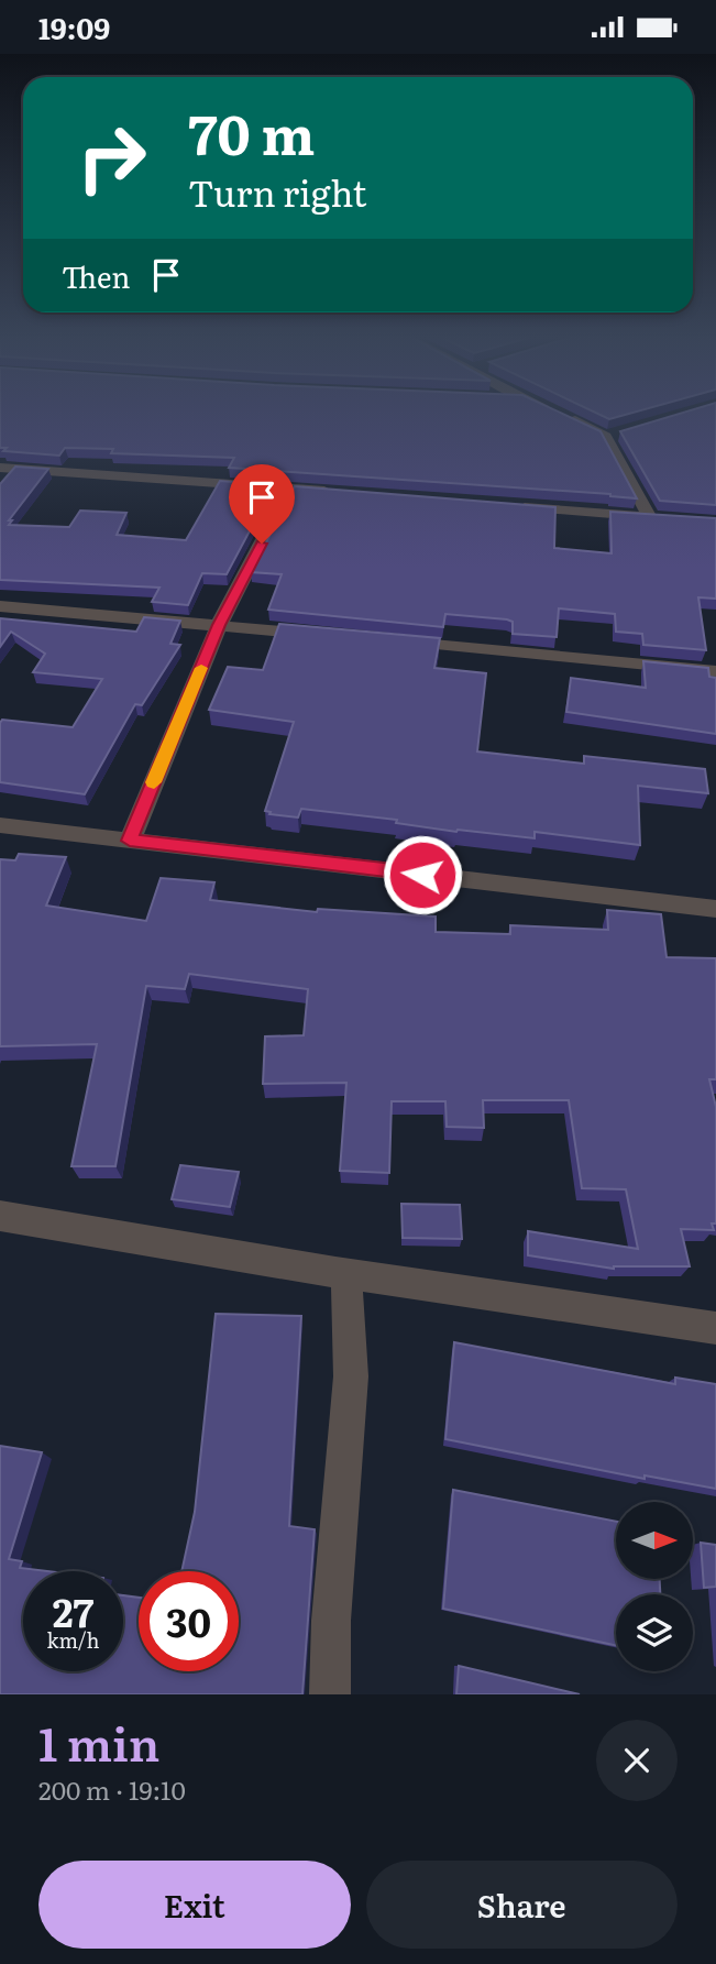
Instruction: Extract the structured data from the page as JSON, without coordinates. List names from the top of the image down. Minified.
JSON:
{"north":"right","page":{"status":"19:09","turn":["70 m","Turn right"],"then":"Then","speed":"27 km/h","limit":"30","heading":["1 min","200 m · 19:10"],"buttons":["Exit","Share"]}}
